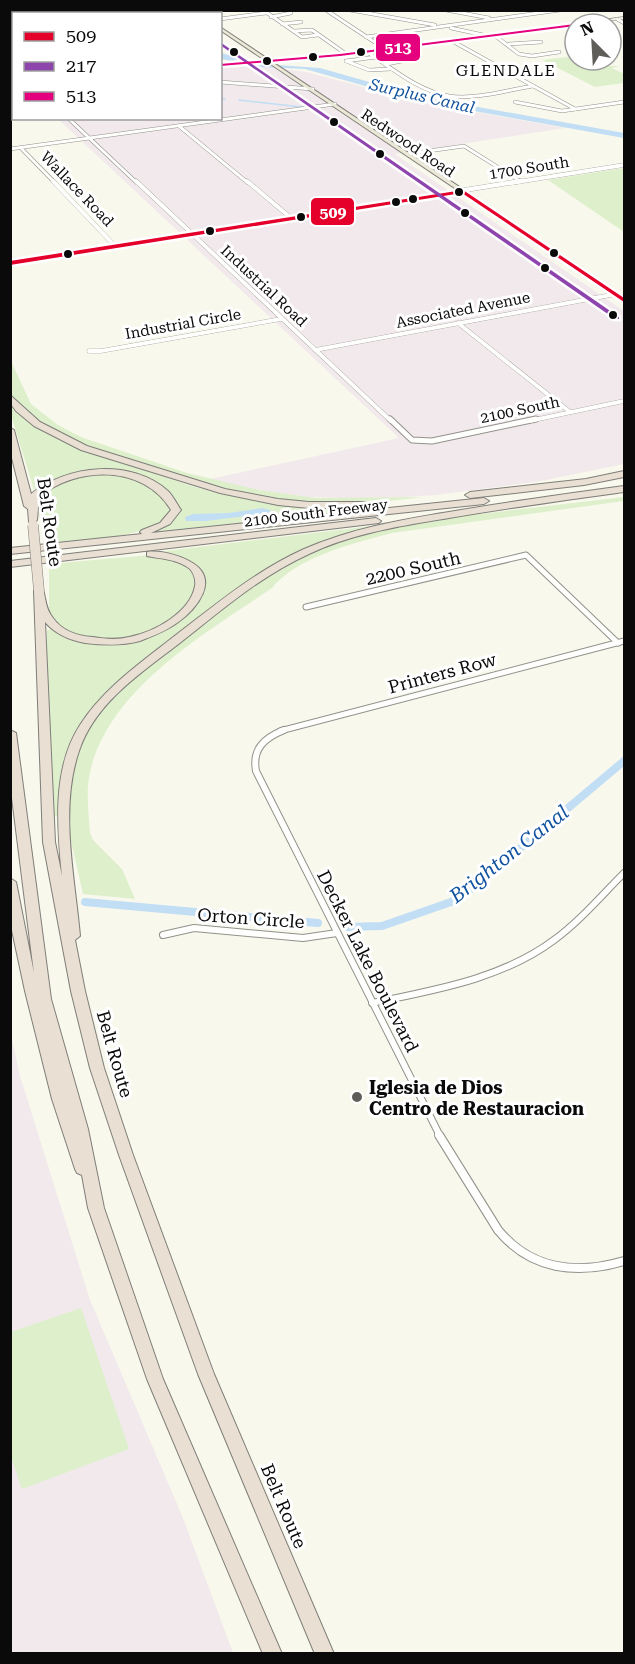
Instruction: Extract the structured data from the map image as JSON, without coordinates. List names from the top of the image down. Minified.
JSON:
{"streets":{"highway":["2100 South Freeway","Belt Route"],"main road":["Redwood Road"],"street":["1700 South","Wallace Road","Industrial Road","Associated Avenue","Industrial Circle","2100 South","2200 South","Printers Row","Orton Circle","Decker Lake Boulevard"]},"crossings":[["Redwood Road","1700 South"],["Redwood Road","Associated Avenue"],["1700 South","Wallace Road"],["1700 South","Industrial Road"],["Industrial Road","Associated Avenue"],["Industrial Road","Industrial Circle"],["Industrial Road","2100 South"],["2200 South","Printers Row"],["Printers Row","Decker Lake Boulevard"],["Orton Circle","Decker Lake Boulevard"]],"districts":["GLENDALE"],"water":["Surplus Canal","Brighton Canal"],"places":["Iglesia de Dios Centro de Restauracion"],"lines":["transit line 513","transit line 217","transit line 509"],"legend":["509","217","513"],"north":"top left"}
